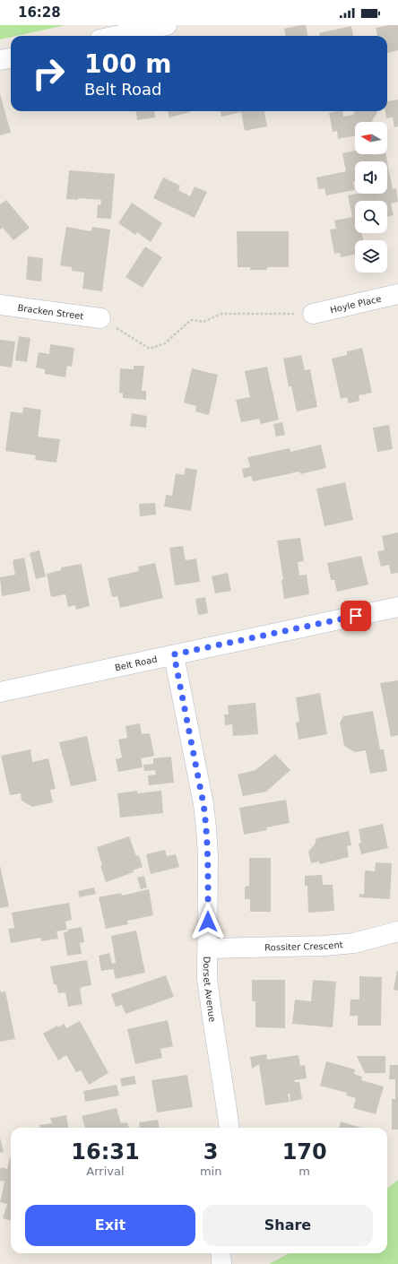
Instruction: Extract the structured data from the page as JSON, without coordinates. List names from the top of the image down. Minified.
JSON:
{"streets":{"street":["Hoyle Place","Bracken Street","Belt Road","Rossiter Crescent","Dorset Avenue"]},"crossings":[["Belt Road","Dorset Avenue"],["Rossiter Crescent","Dorset Avenue"]],"north":"left","page":{"status":"16:28","turn":["100 m","Belt Road"],"eta":["16:31","Arrival","3","min","170","m"],"buttons":["Exit","Share"]}}
